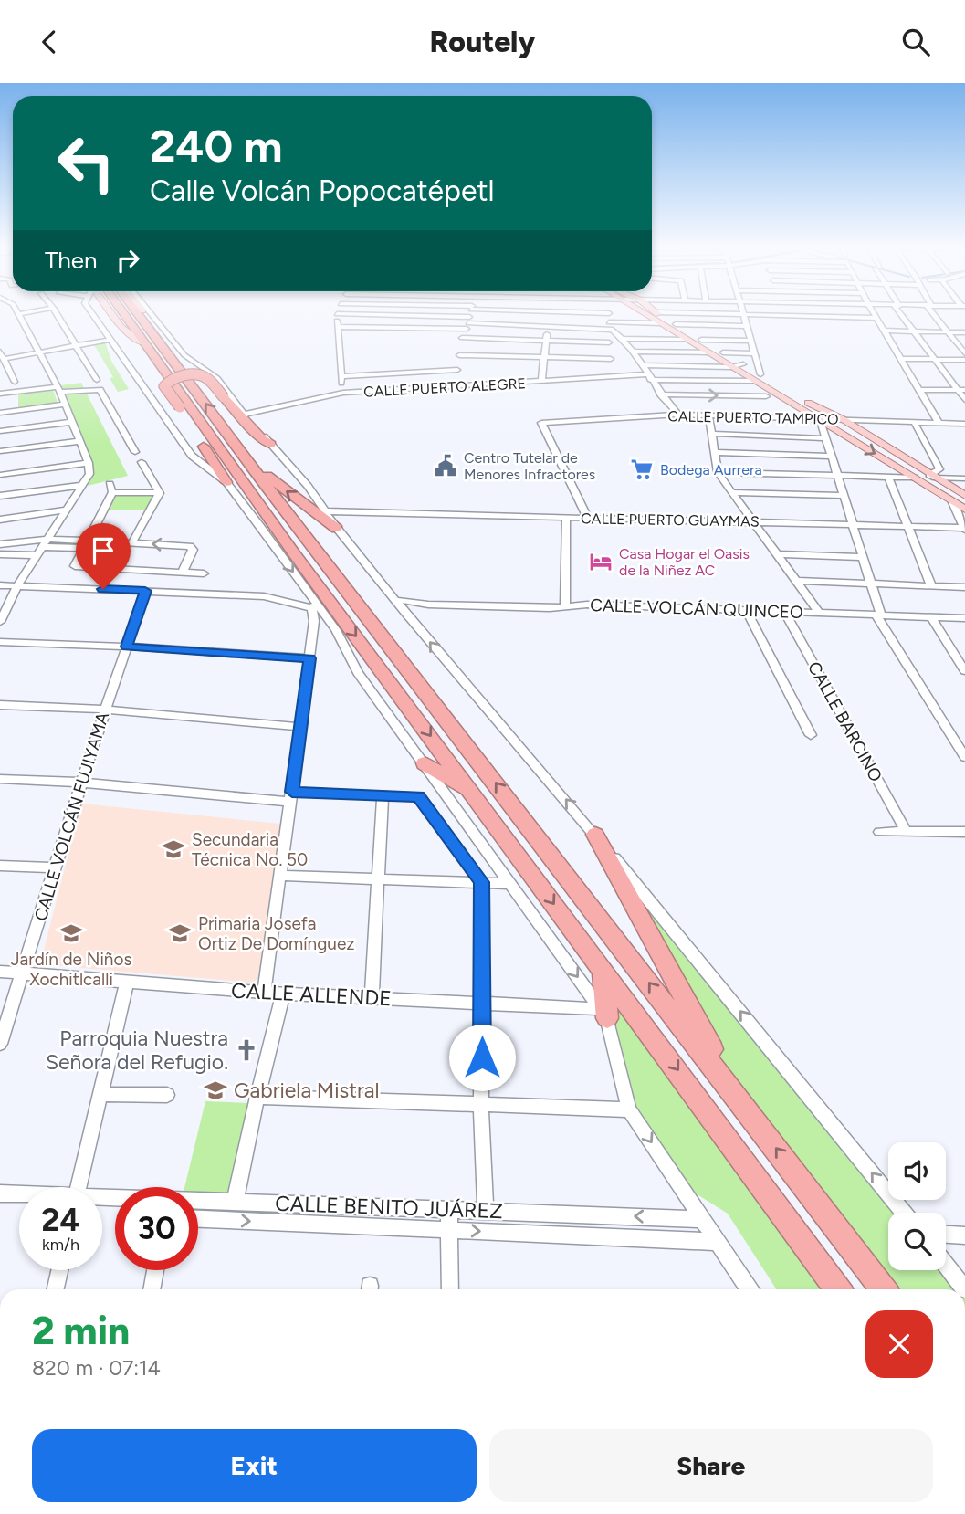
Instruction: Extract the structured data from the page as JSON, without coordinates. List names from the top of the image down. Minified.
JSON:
{"streets":{"street":["CALLE PUERTO ALEGRE","CALLE PUERTO TAMPICO","CALLE PUERTO GUAYMAS","CALLE VOLCÁN QUINCEO","CALLE BARCINO","CALLE VOLCÁN FUJIYAMA","CALLE ALLENDE","CALLE BENITO JUÁREZ"]},"crossings":[["CALLE VOLCÁN QUINCEO","CALLE BARCINO"],["CALLE VOLCÁN FUJIYAMA","CALLE ALLENDE"]],"places":{"public building":["Centro Tutelar de Menores Infractores"],"supermarket":["Bodega Aurrera"],"hotel":["Casa Hogar el Oasis de la Niñez AC"],"school or university":["Secundaria Técnica No. 50","Jardín de Niños Xochitlcalli","Primaria Josefa Ortiz De Domínguez","Gabriela Mistral"],"church":["Parroquia Nuestra Señora del Refugio."]},"page":{"header":"Routely","turn":["240 m","Calle Volcán Popocatépetl"],"then":"Then","speed":"24 km/h","limit":"30","heading":["2 min","820 m · 07:14"],"buttons":["Exit","Share"]}}
